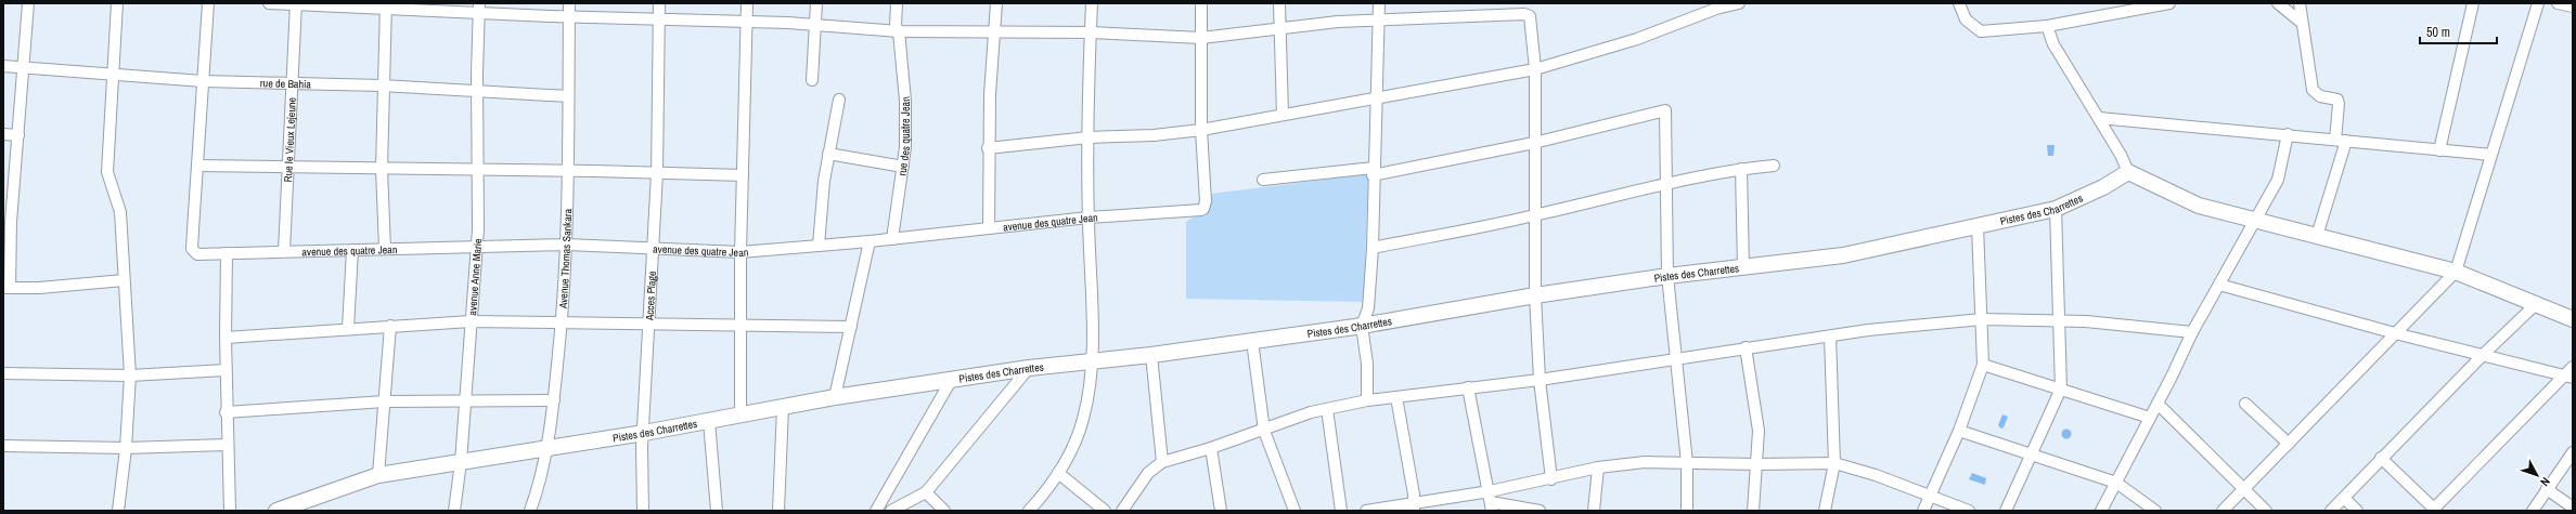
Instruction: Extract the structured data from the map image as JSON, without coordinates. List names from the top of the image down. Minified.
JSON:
{"streets":{"main road":["Pistes des Charrettes"],"street":["rue de Bahia","rue des quatre Jean","Rue le Vieux Lejeune","avenue des quatre Jean","Avenue Thomas Sankara","avenue Anne Marie","Acces Plage"]},"crossings":[["rue de Bahia","Rue le Vieux Lejeune"],["rue de Bahia","Avenue Thomas Sankara"],["rue de Bahia","avenue Anne Marie"],["rue des quatre Jean","avenue des quatre Jean"],["Rue le Vieux Lejeune","avenue des quatre Jean"],["Pistes des Charrettes","Avenue Thomas Sankara"],["Pistes des Charrettes","avenue Anne Marie"],["Pistes des Charrettes","Acces Plage"],["avenue des quatre Jean","Avenue Thomas Sankara"],["avenue des quatre Jean","avenue Anne Marie"],["avenue des quatre Jean","Acces Plage"]],"scale_bar":"50 m","north":"bottom right"}
